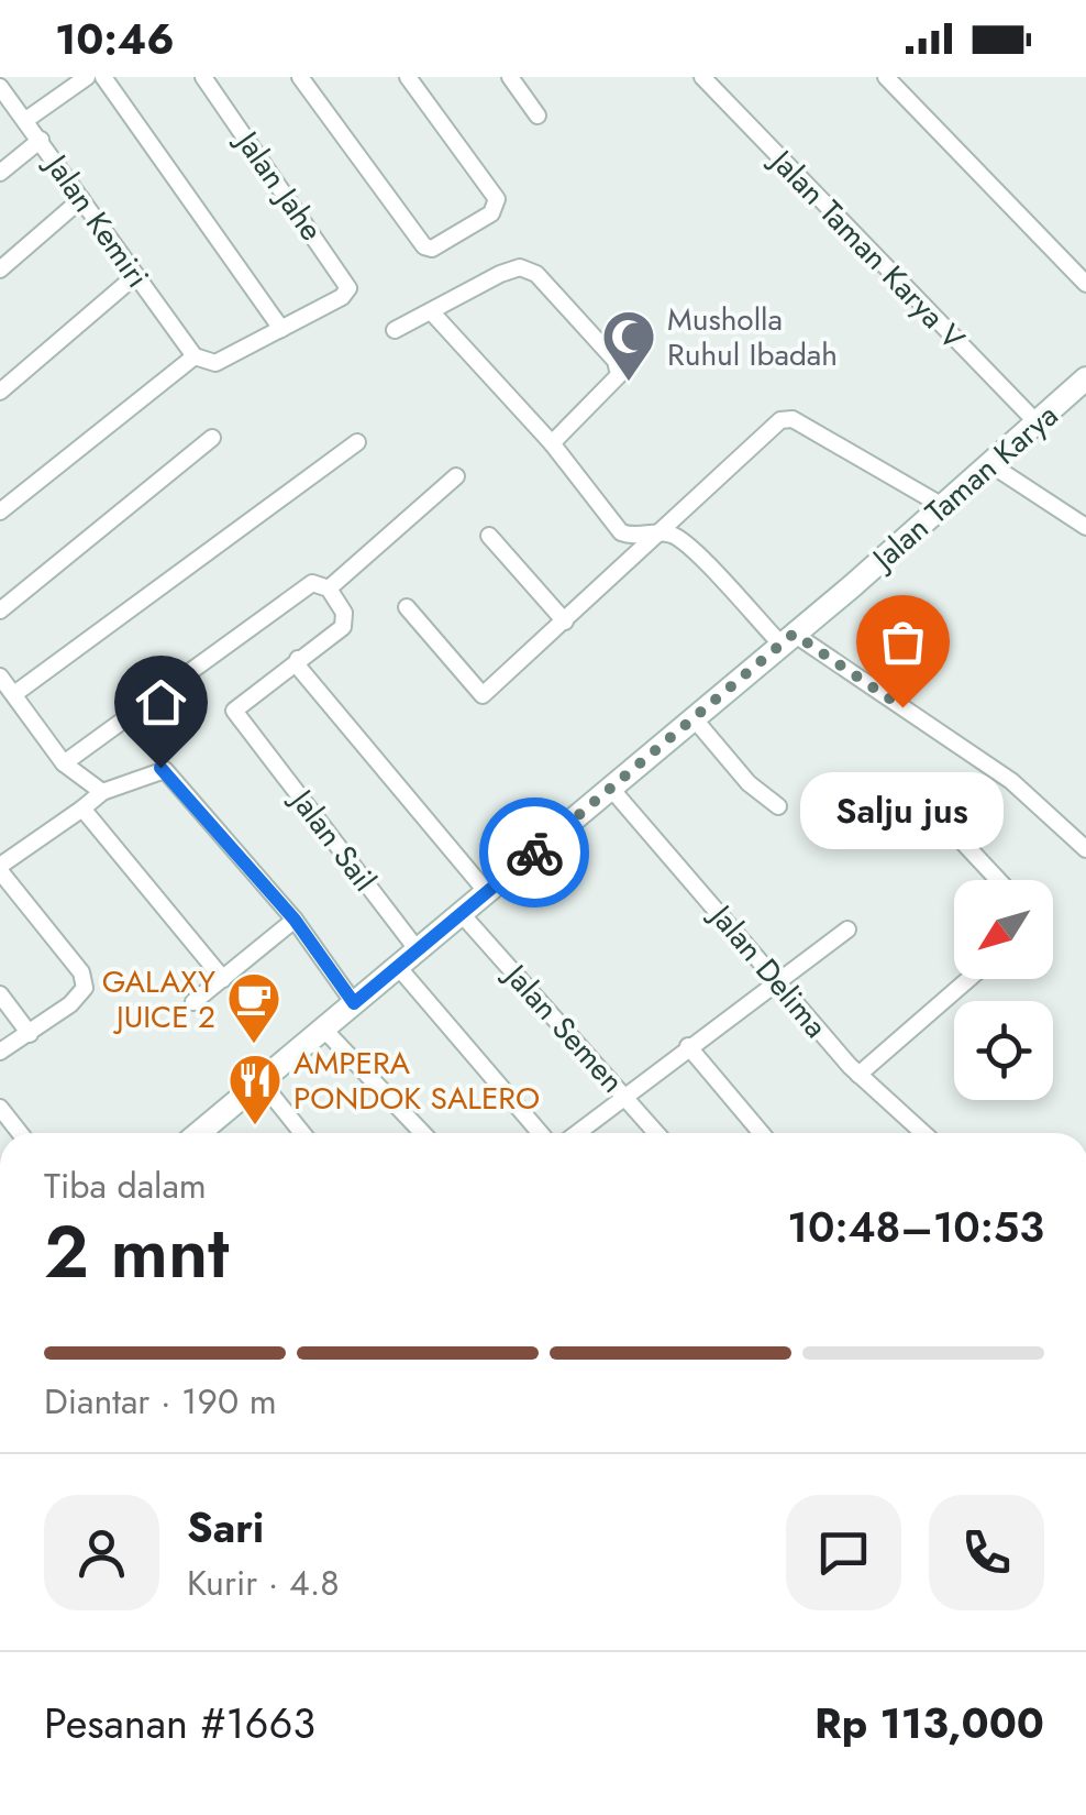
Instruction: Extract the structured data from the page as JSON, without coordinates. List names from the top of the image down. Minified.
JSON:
{"streets":{"street":["Jalan Jahe","Jalan Kemiri","Jalan Taman Karya V","Jalan Taman Karya","Jalan Sail","Jalan Delima","Jalan Semen"]},"crossings":[["Jalan Taman Karya V","Jalan Taman Karya"],["Jalan Taman Karya","Jalan Sail"],["Jalan Taman Karya","Jalan Delima"],["Jalan Taman Karya","Jalan Semen"]],"places":{"mosque":["Musholla Ruhul Ibadah"],"other":["Salju jus"],"cafe":["GALAXY JUICE 2"],"restaurant":["AMPERA PONDOK SALERO"]},"north":"bottom left","page":{"status":"10:46","bubble":"Salju jus","heading":["2 mnt","Tiba dalam","10:48–10:53"],"panel":["Sari","Kurir · 4.8","Pesanan #1663","Rp 113,000"],"bar":"Diantar · 190 m"}}
